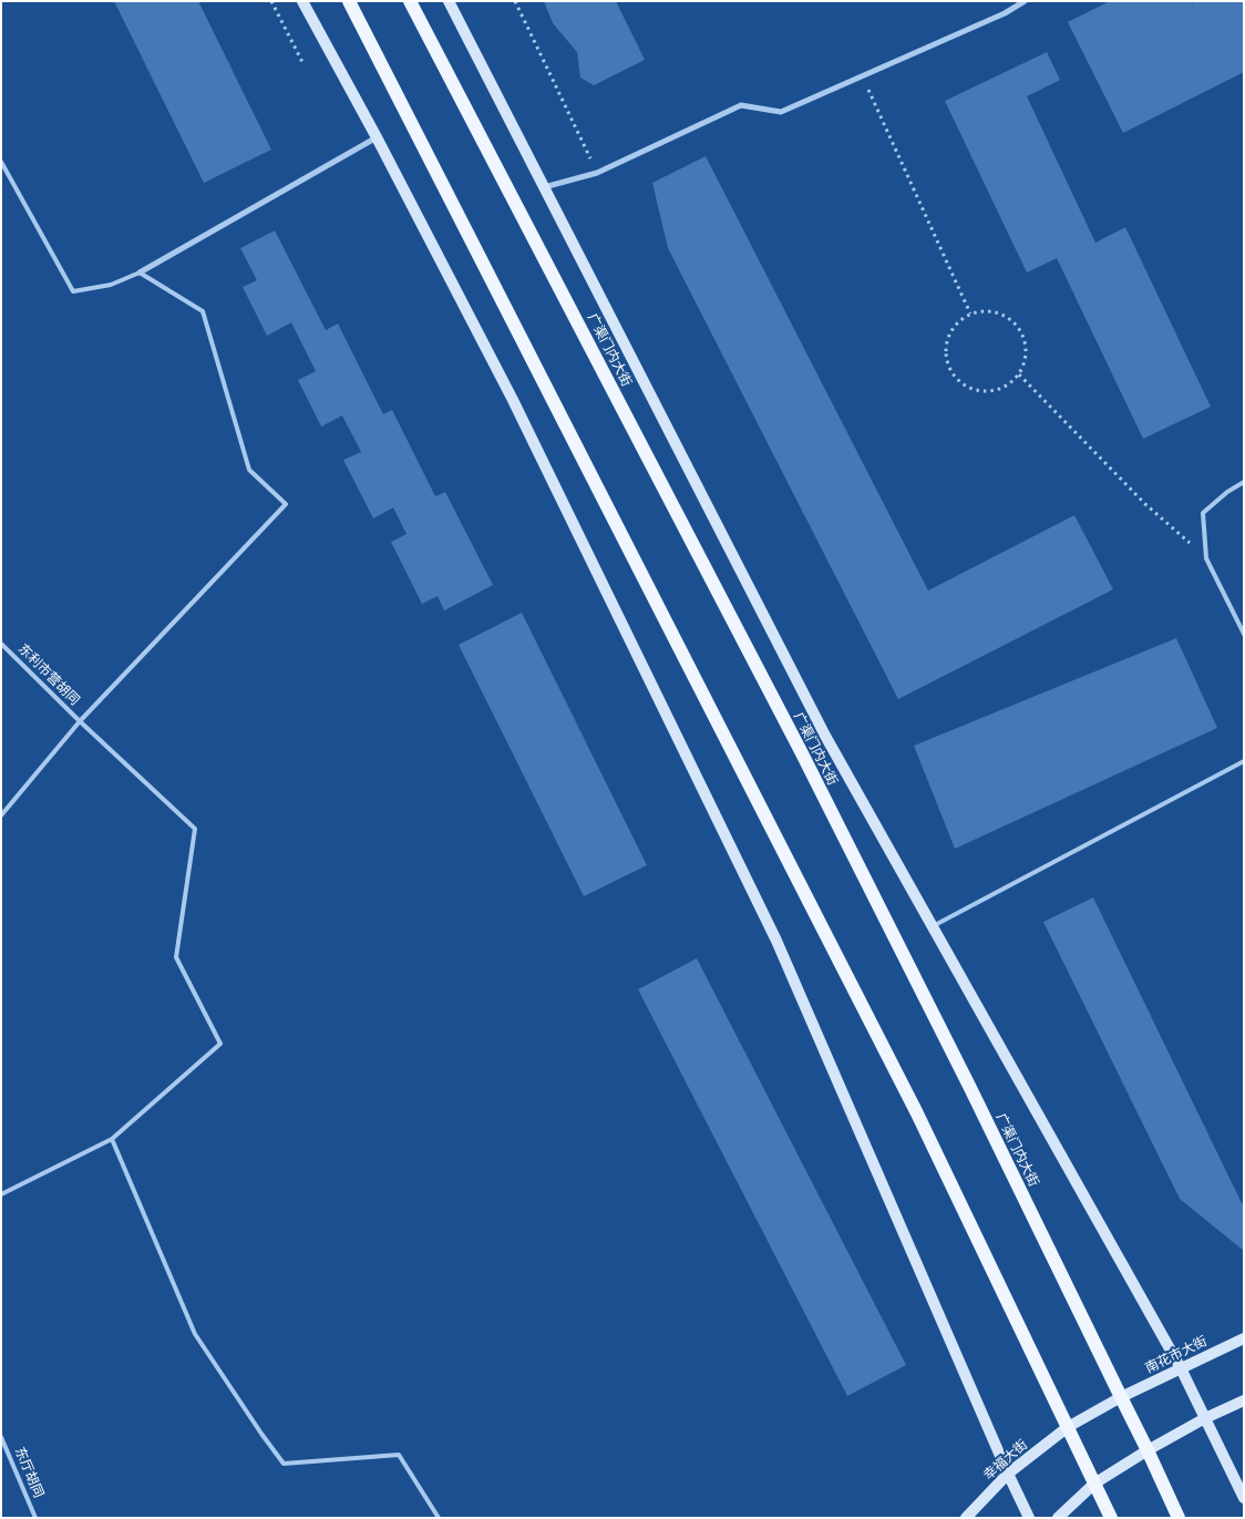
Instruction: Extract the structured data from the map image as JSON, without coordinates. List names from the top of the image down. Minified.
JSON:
{"streets":{"main road":["广渠门内大街"],"street":["南花市大街","幸福大街"],"lane":["东利市营胡同","东厅胡同"]},"crossings":[["广渠门内大街","南花市大街"],["南花市大街","幸福大街"]]}
